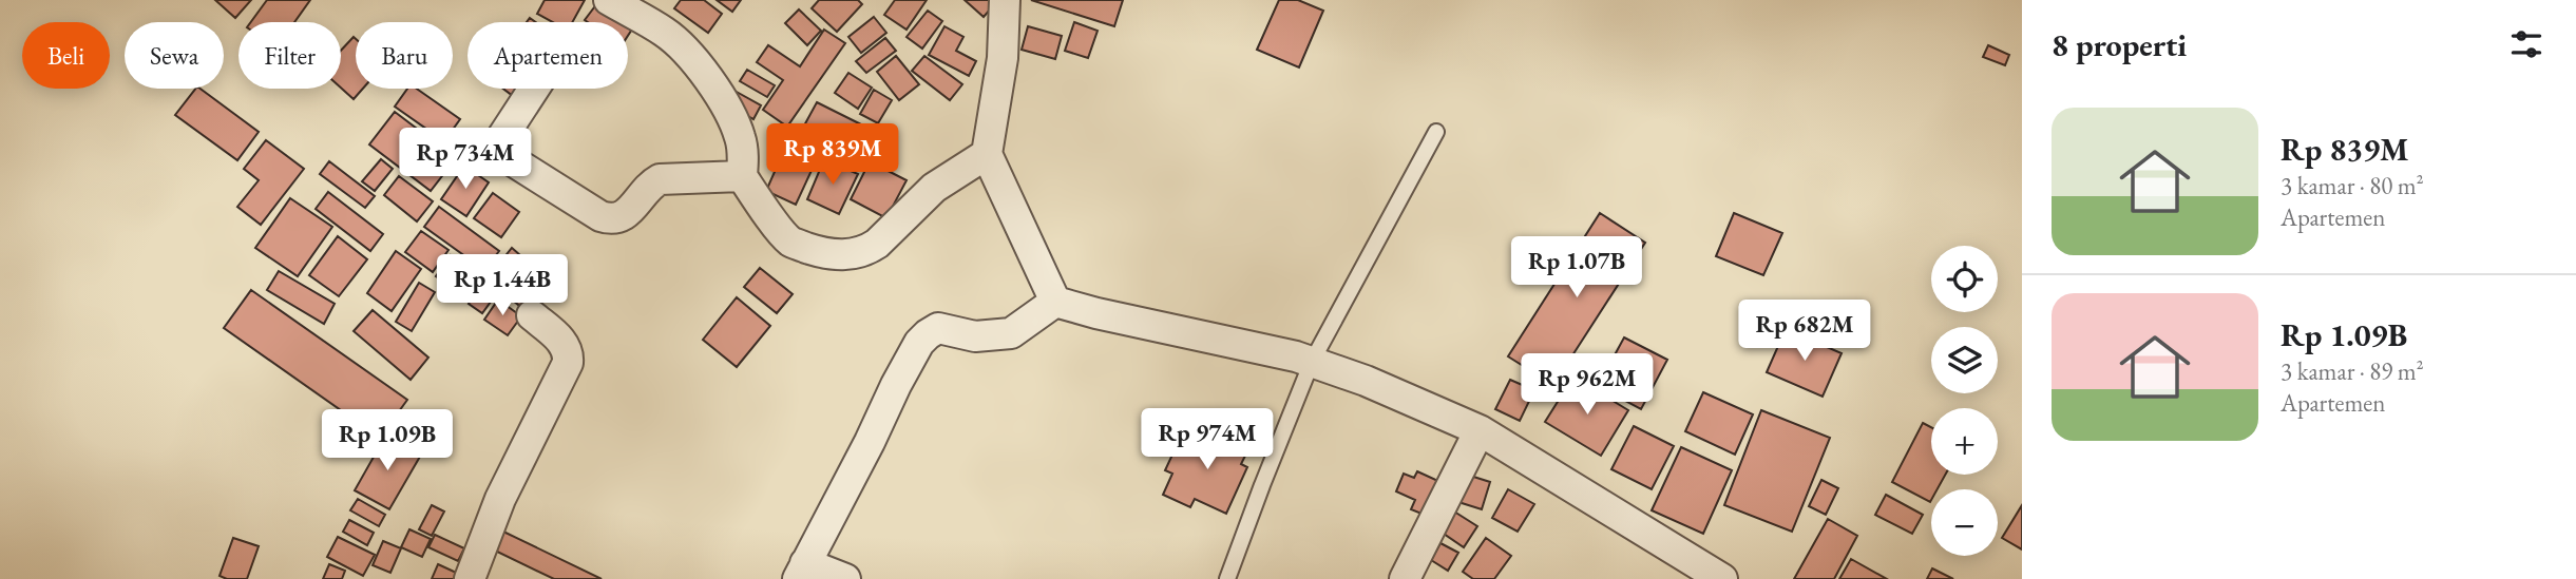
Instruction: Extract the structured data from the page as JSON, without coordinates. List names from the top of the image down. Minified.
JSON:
{"page":{"heading":"8 properti","chip":["Beli","Sewa","Filter","Baru","Apartemen"],"list":[{"name":"Rp 839M","note":"3 kamar · 80 m² · Apartemen"},{"name":"Rp 1.09B","note":"3 kamar · 89 m² · Apartemen"}],"price":["Rp 839M","Rp 734M","Rp 1.07B","Rp 1.44B","Rp 682M","Rp 962M","Rp 974M","Rp 1.09B"],"map_buttons":["+","−"]}}
